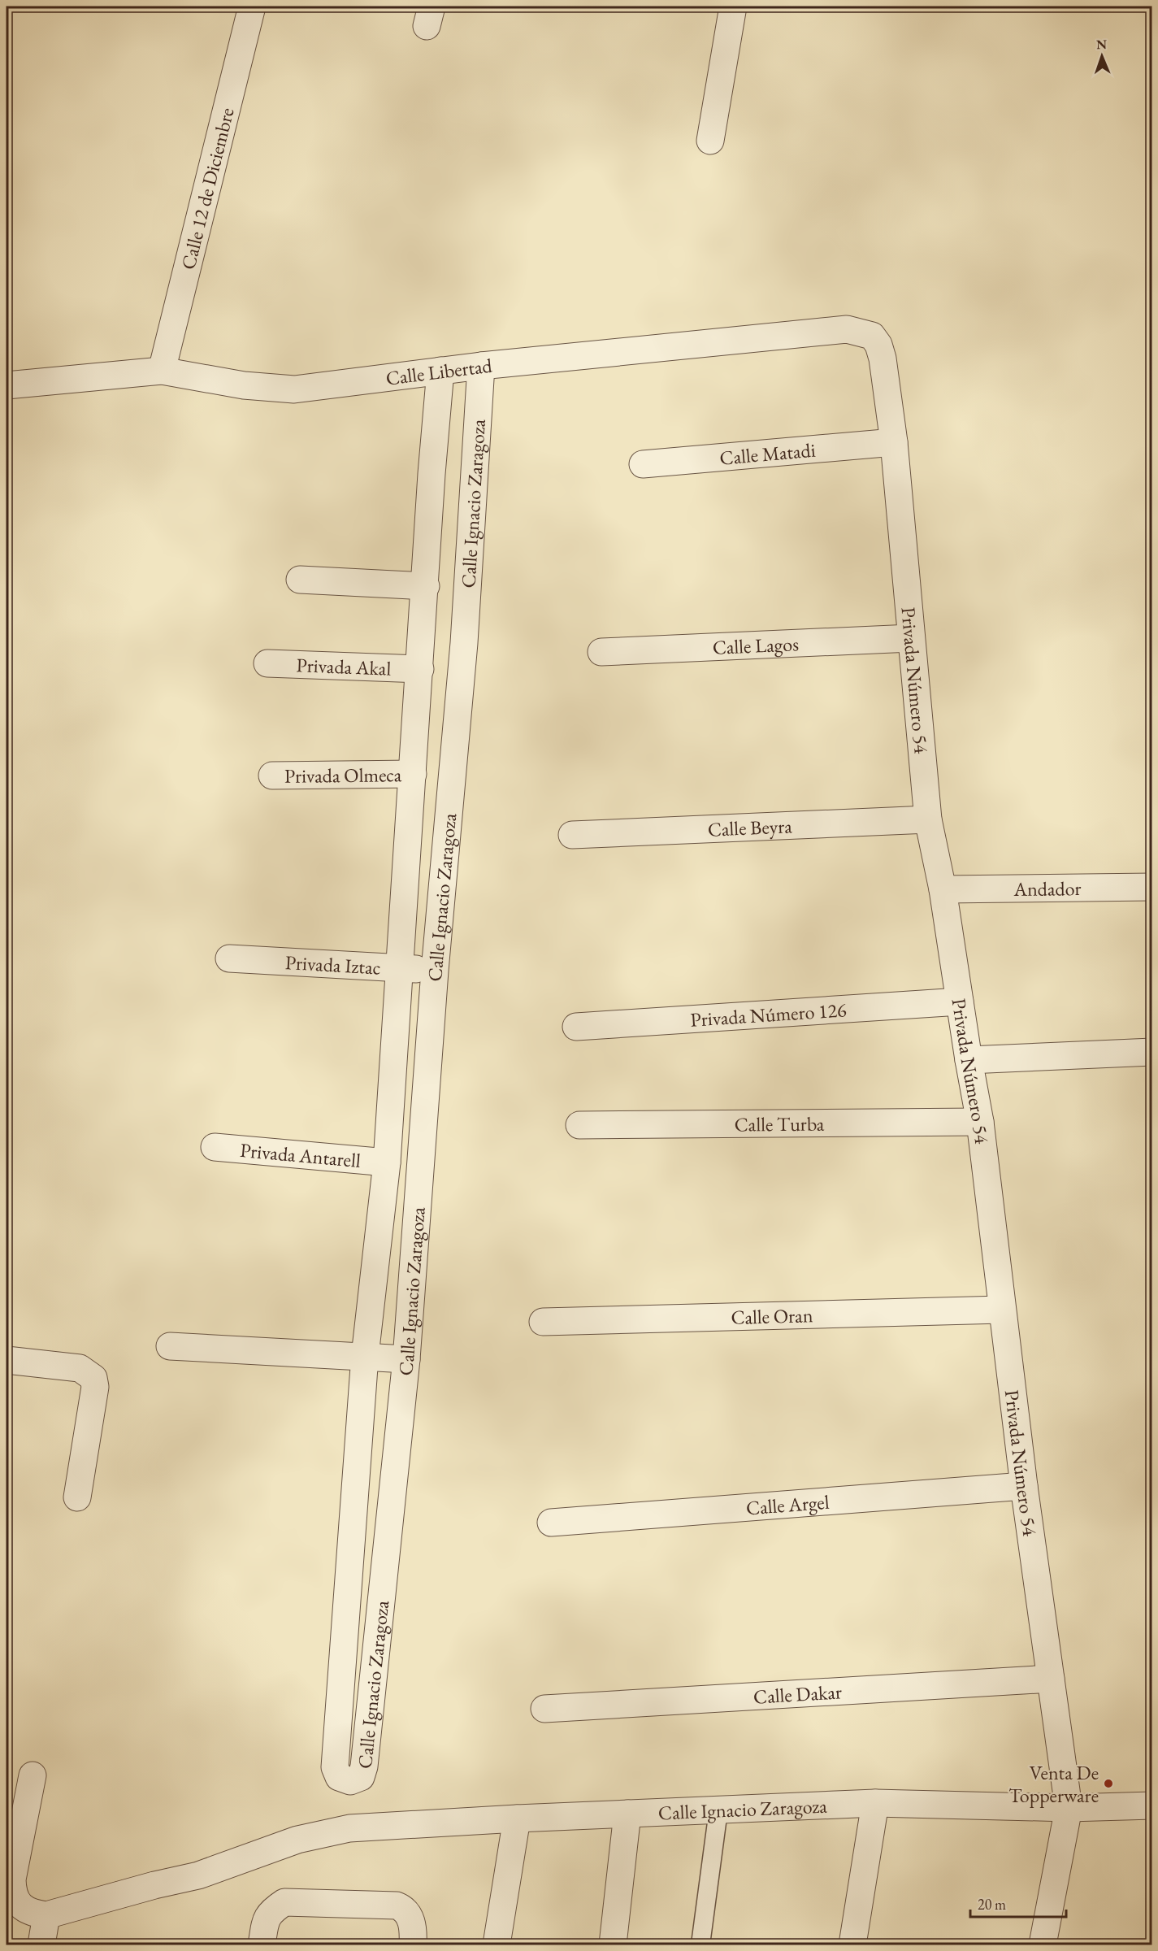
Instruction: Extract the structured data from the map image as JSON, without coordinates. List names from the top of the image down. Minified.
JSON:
{"streets":{"street":["Calle 12 de Diciembre","Calle Libertad","Calle Matadi","Calle Ignacio Zaragoza","Calle Lagos","Privada Akal","Privada Número 54","Privada Olmeca","Calle Beyra","Andador","Privada Iztac","Privada Número 126","Calle Turba","Privada Antarell","Calle Oran","Calle Argel","Calle Dakar"]},"crossings":[["Calle 12 de Diciembre","Calle Libertad"],["Calle Libertad","Calle Ignacio Zaragoza"],["Calle Libertad","Privada Número 54"],["Calle Matadi","Privada Número 54"],["Calle Ignacio Zaragoza","Privada Akal"],["Calle Ignacio Zaragoza","Privada Número 54"],["Calle Ignacio Zaragoza","Privada Olmeca"],["Calle Ignacio Zaragoza","Privada Iztac"],["Calle Ignacio Zaragoza","Privada Antarell"],["Calle Lagos","Privada Número 54"],["Privada Número 54","Calle Beyra"],["Privada Número 54","Andador"],["Privada Número 54","Privada Número 126"],["Privada Número 54","Calle Turba"],["Privada Número 54","Calle Oran"],["Privada Número 54","Calle Argel"],["Privada Número 54","Calle Dakar"]],"places":["Venta De Topperware"],"scale_bar":"20 m","north":"top"}
